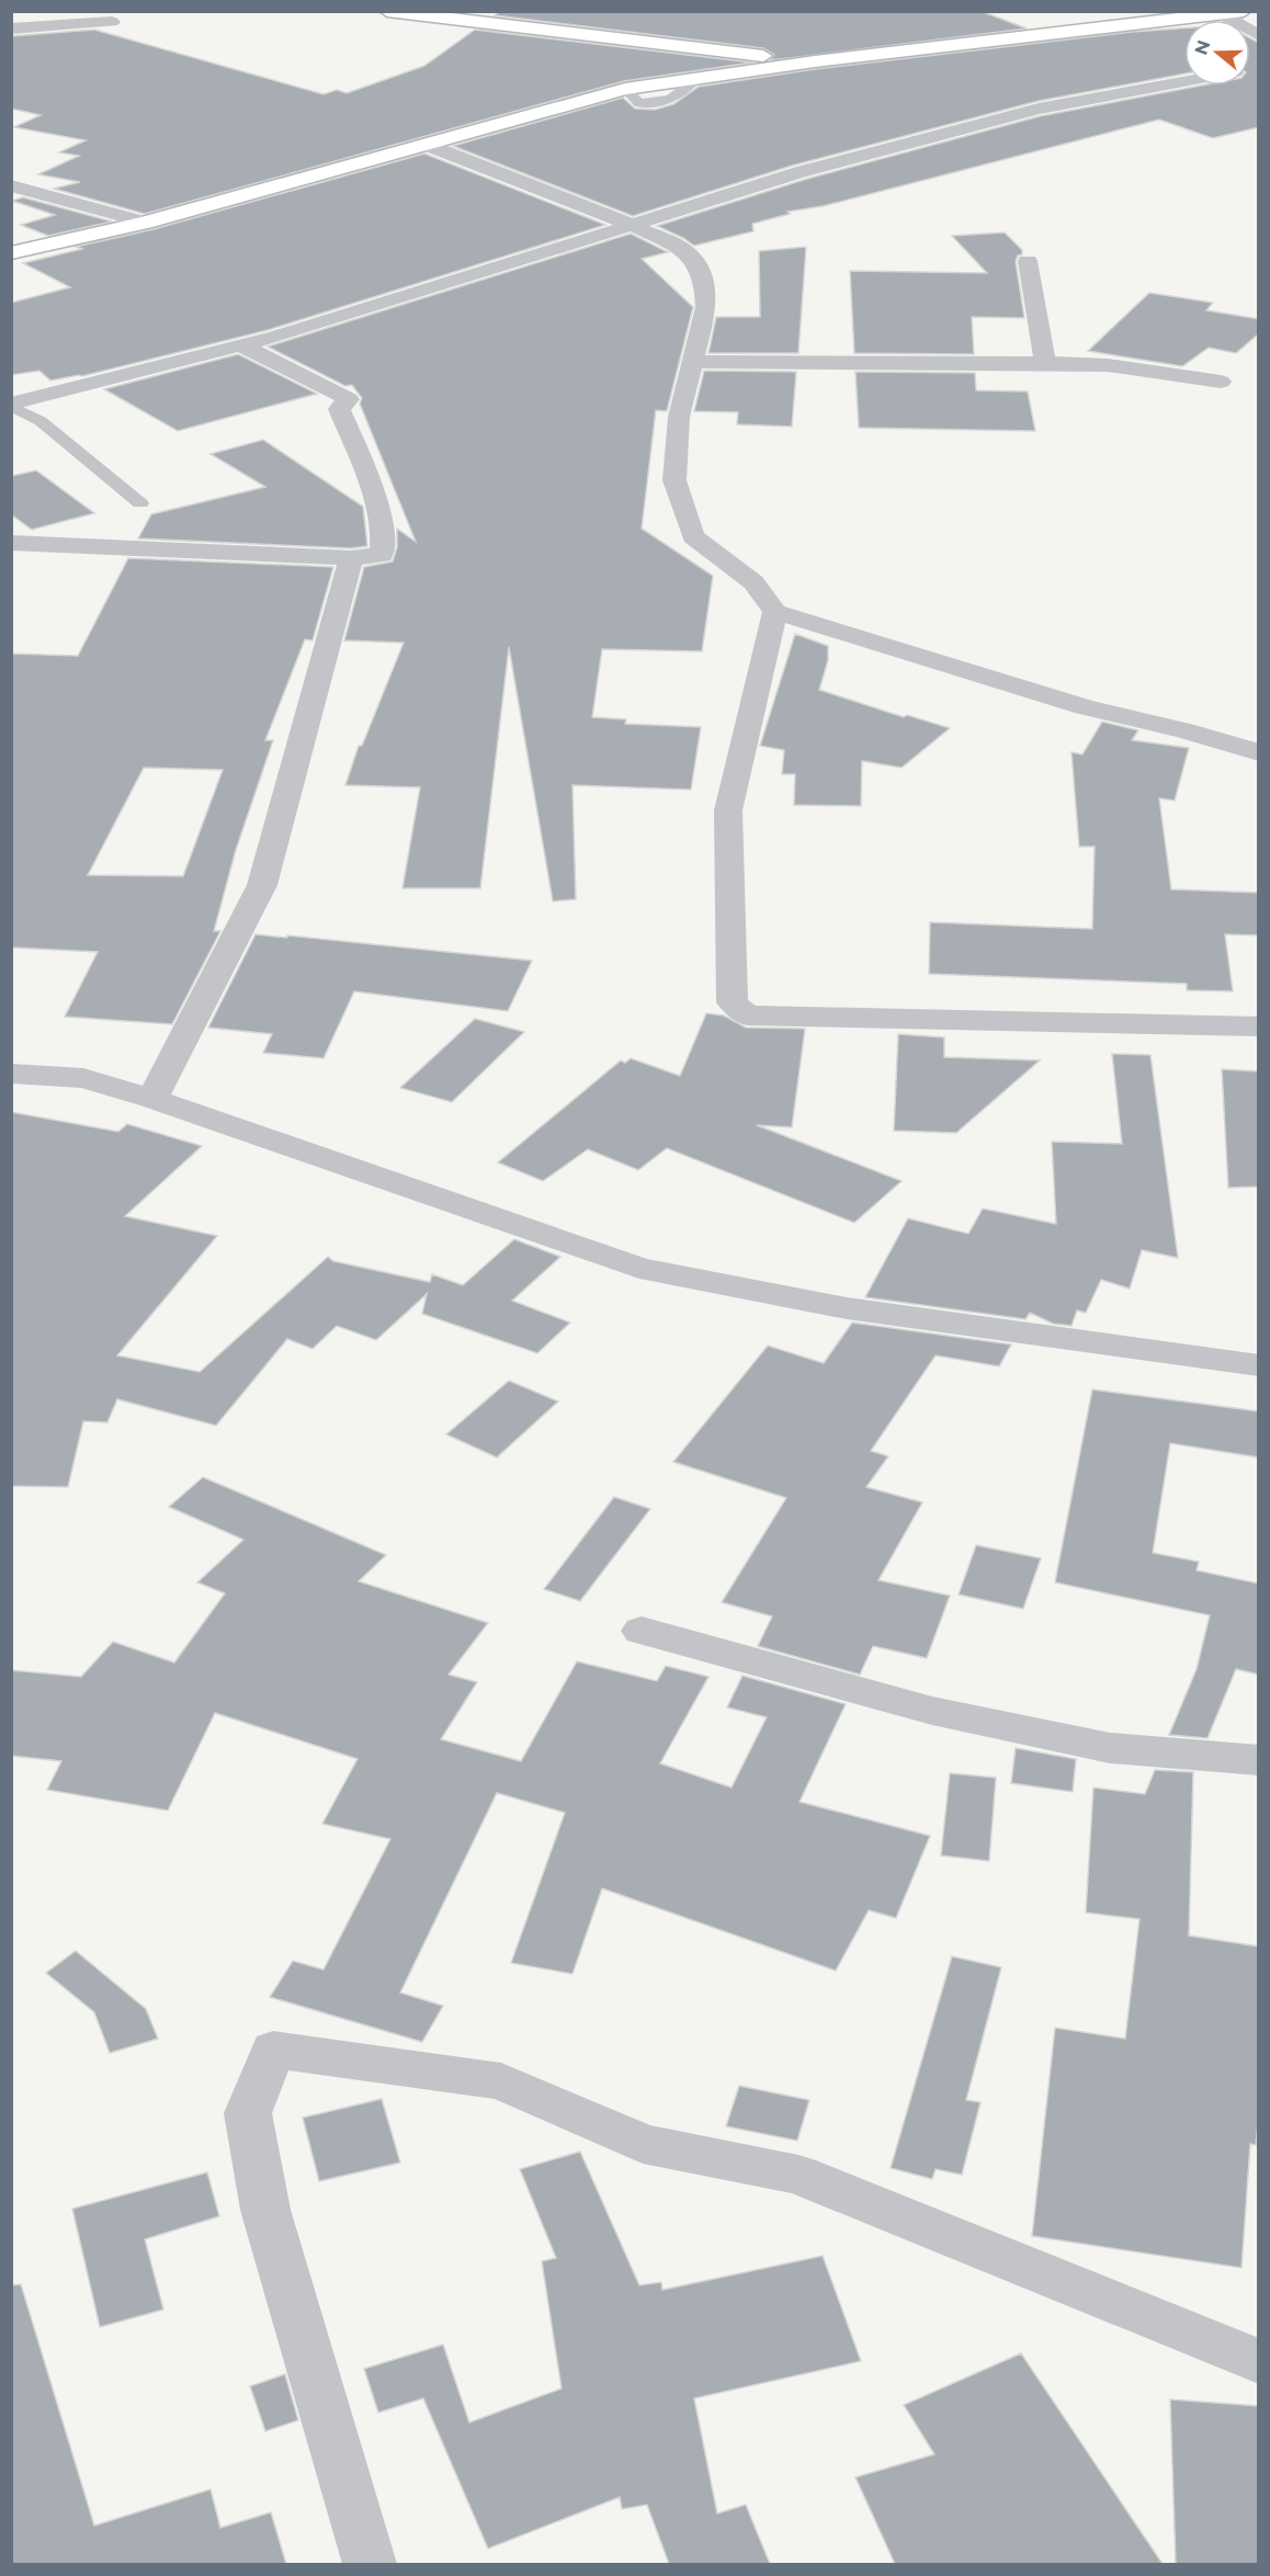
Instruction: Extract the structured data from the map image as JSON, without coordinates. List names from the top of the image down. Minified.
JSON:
{"north":"left"}
